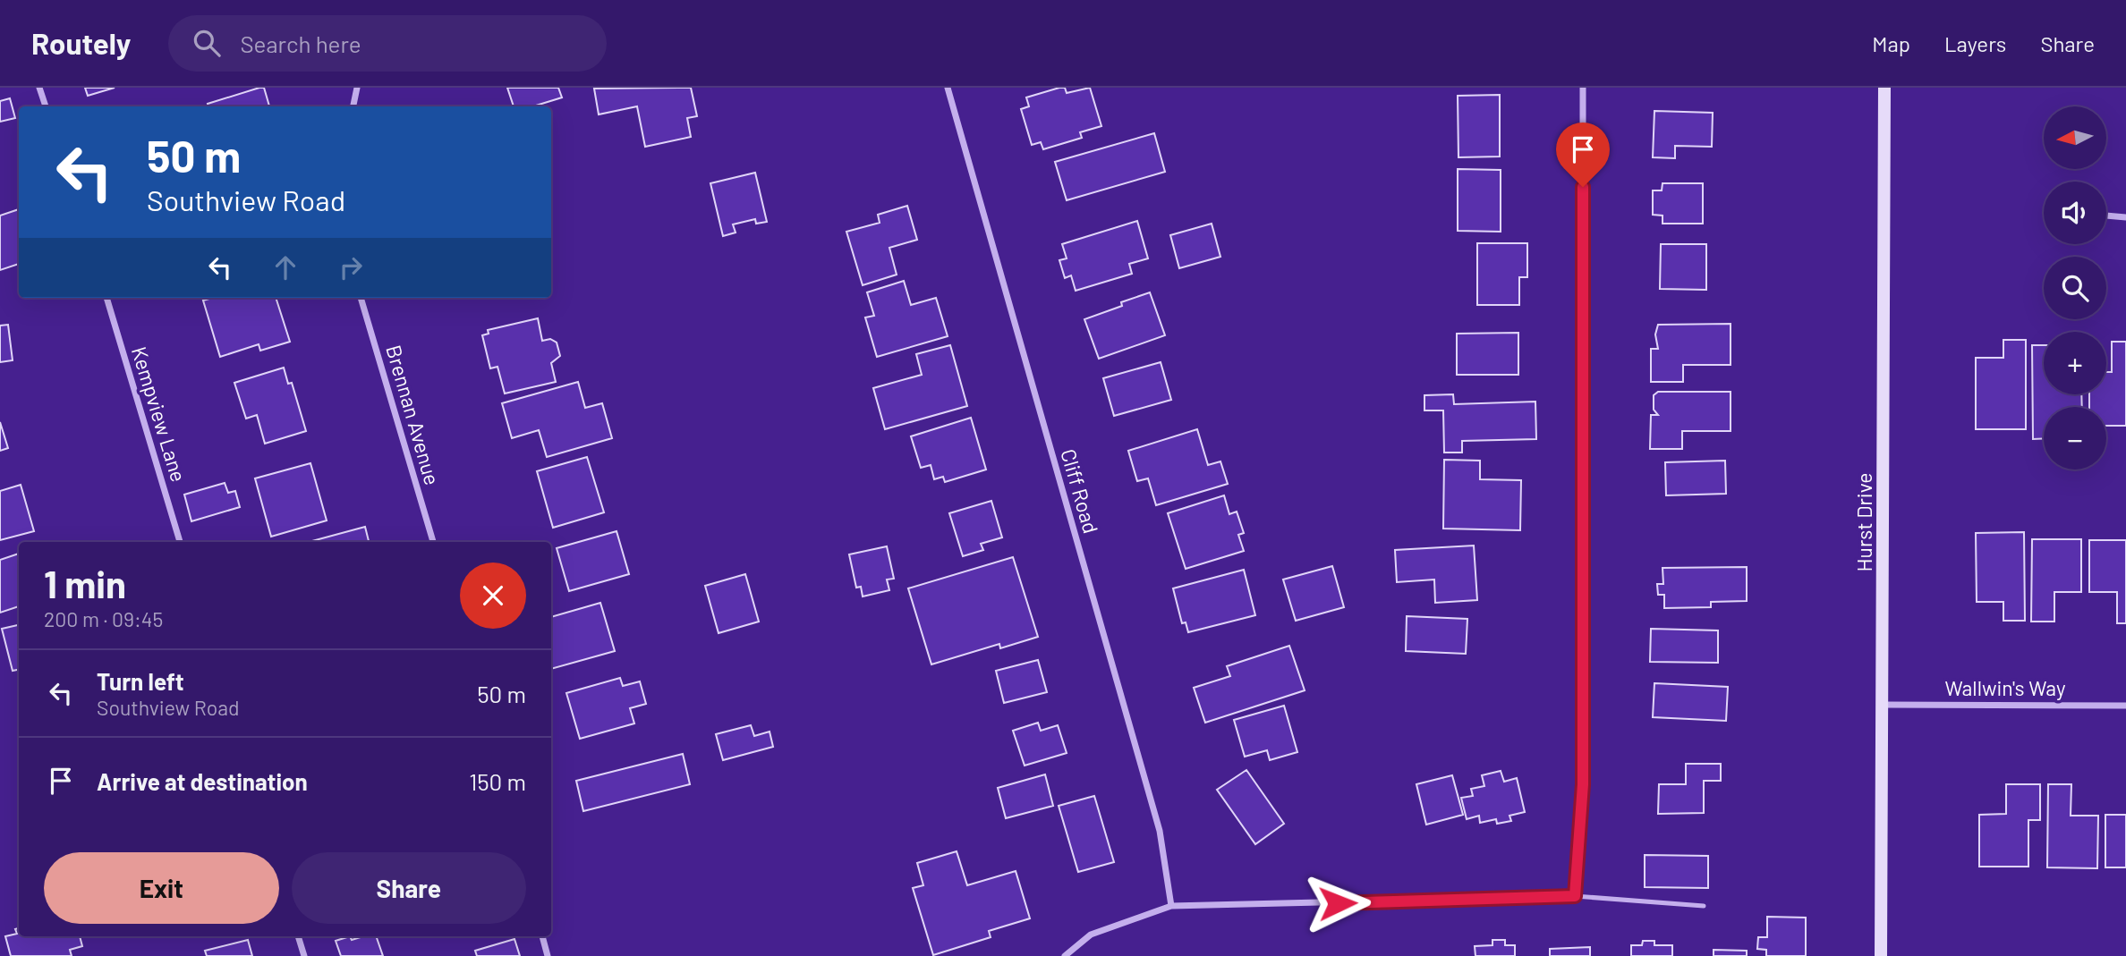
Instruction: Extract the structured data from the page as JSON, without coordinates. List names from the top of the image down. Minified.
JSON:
{"streets":{"street":["Kempview Lane","Brennan Avenue","Cliff Road","Hurst Drive","Wallwin's Way"]},"crossings":[["Hurst Drive","Wallwin's Way"]],"north":"left","page":{"header":"Routely","search":"Search here","nav":["Map","Layers","Share"],"map_buttons":["+","−"],"turn":["50 m","Southview Road"],"heading":["1 min","200 m · 09:45"],"list":[{"name":"Turn left","note":"Southview Road","value":"50 m"},{"name":"Arrive at destination","value":"150 m"}],"buttons":["Exit","Share"]}}
